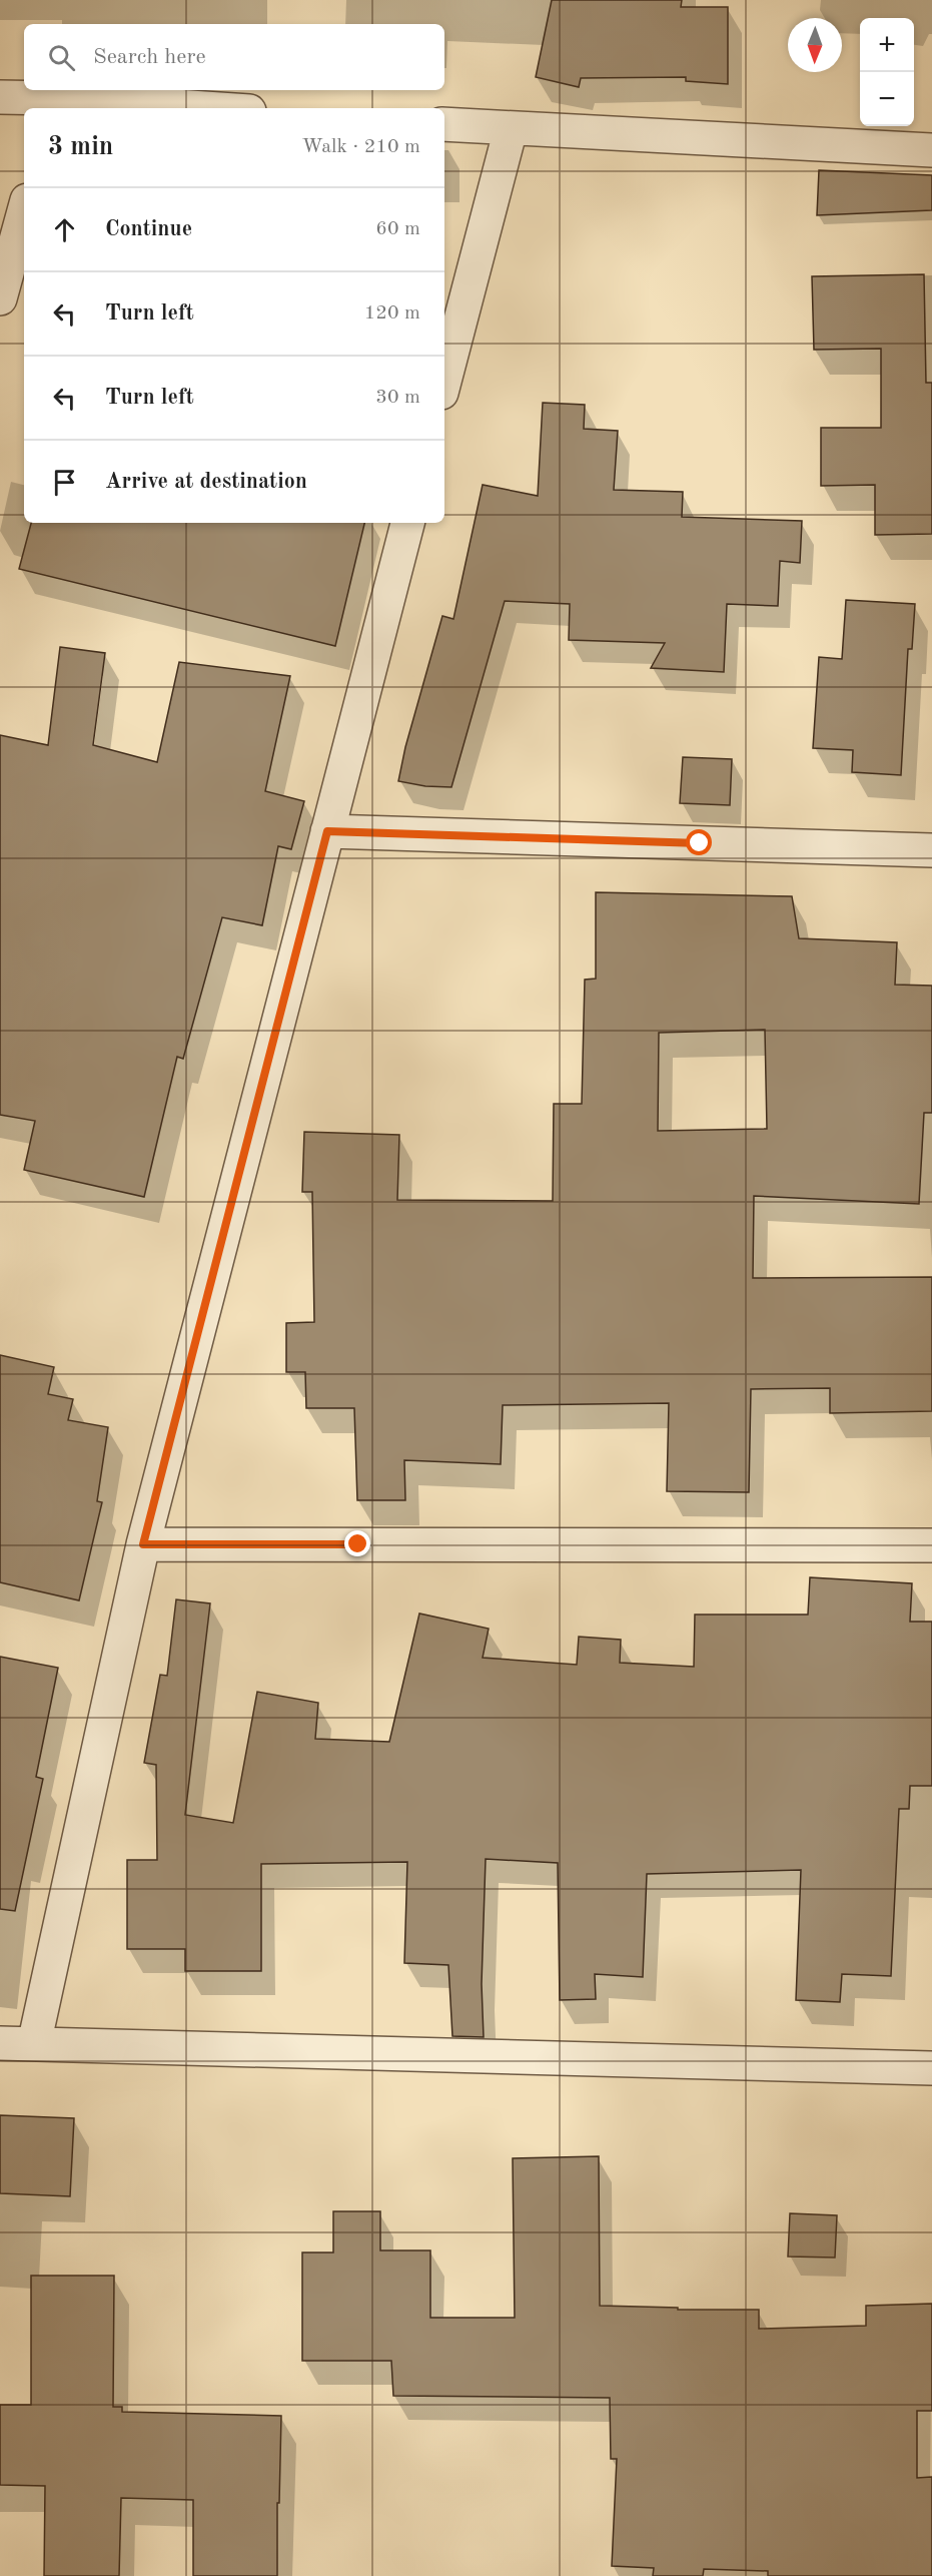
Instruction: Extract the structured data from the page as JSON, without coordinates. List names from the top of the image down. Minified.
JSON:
{"north":"bottom","page":{"map_buttons":["+","−"],"search":"Search here","heading":["3 min","Walk · 210 m"],"list":[["Continue","60 m"],["Turn left","120 m"],["Turn left","30 m"],"Arrive at destination"]}}
